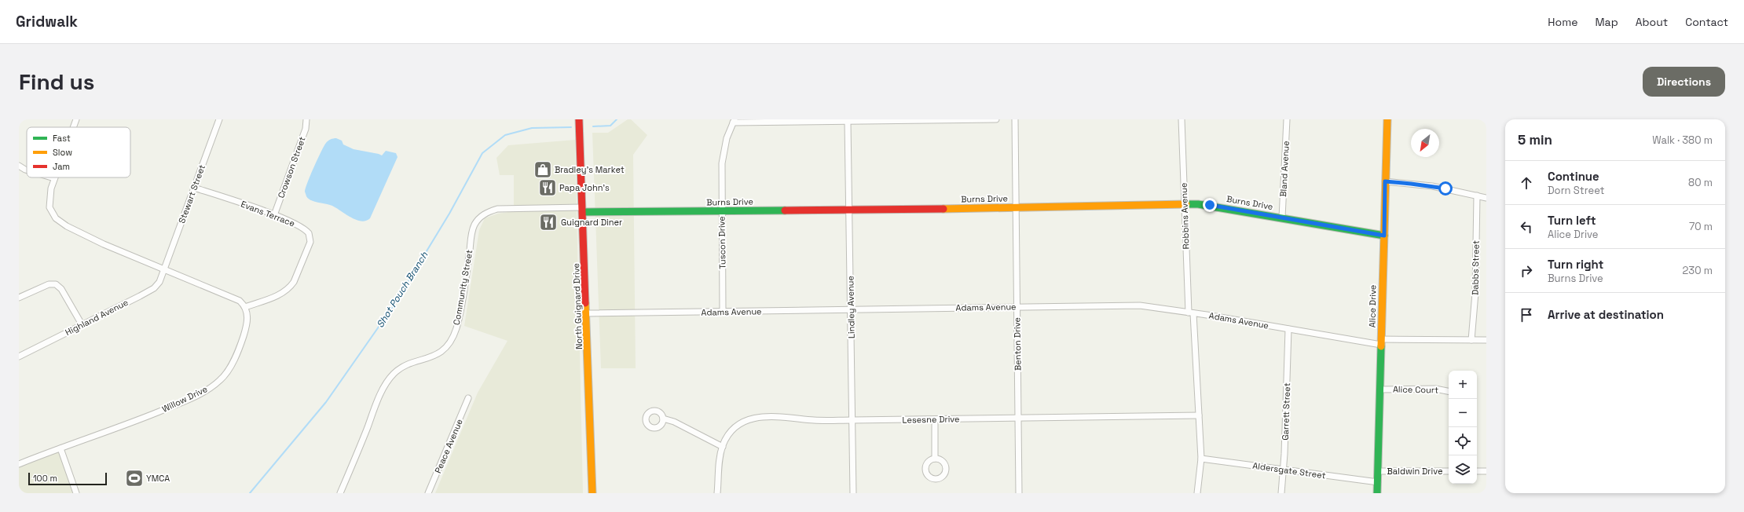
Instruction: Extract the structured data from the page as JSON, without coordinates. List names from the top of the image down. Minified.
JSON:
{"streets":{"main road":["Burns Drive","North Guignard Drive","Alice Drive"],"street":["Crowson Street","Bland Avenue","Stewart Street","Evans Terrace","Robbins Avenue","Tuscon Drive","Dabbs Street","Community Street","Lindley Avenue","Adams Avenue","Highland Avenue","Benton Drive","Alice Court","Willow Drive","Garrett Street","Lesesne Drive","Peace Avenue","Aldersgate Street","Baldwin Drive"]},"crossings":[["Crowson Street","Evans Terrace"],["Bland Avenue","Burns Drive"],["Stewart Street","Evans Terrace"],["Stewart Street","Highland Avenue"],["Burns Drive","Robbins Avenue"],["Burns Drive","Tuscon Drive"],["Burns Drive","Community Street"],["Burns Drive","North Guignard Drive"],["Burns Drive","Alice Drive"],["Burns Drive","Lindley Avenue"],["Burns Drive","Benton Drive"],["Evans Terrace","Willow Drive"],["Robbins Avenue","Adams Avenue"],["Robbins Avenue","Lesesne Drive"],["Robbins Avenue","Aldersgate Street"],["Tuscon Drive","Adams Avenue"],["Dabbs Street","Adams Avenue"],["Community Street","North Guignard Drive"],["North Guignard Drive","Adams Avenue"],["Alice Drive","Adams Avenue"],["Alice Drive","Alice Court"],["Alice Drive","Aldersgate Street"],["Alice Drive","Baldwin Drive"],["Lindley Avenue","Adams Avenue"],["Lindley Avenue","Lesesne Drive"],["Adams Avenue","Benton Drive"],["Adams Avenue","Garrett Street"],["Benton Drive","Lesesne Drive"],["Garrett Street","Aldersgate Street"]],"water":["Shot Pouch Branch"],"places":{"shop":["Bradley's Market"],"restaurant":["Papa John's","Guignard Diner"],"sports":["YMCA"]},"legend":["Fast","Slow","Jam"],"scale_bar":"100 m","north":"bottom left","page":{"header":"Gridwalk","nav":["Home","Map","About","Contact"],"buttons":"Directions","title":"Find us","heading":["5 min","Walk · 380 m"],"list":[["Continue","Dorn Street","80 m"],["Turn left","Alice Drive","70 m"],["Turn right","Burns Drive","230 m"],"Arrive at destination"],"map_buttons":["+","−"],"scale":"100 m"}}
